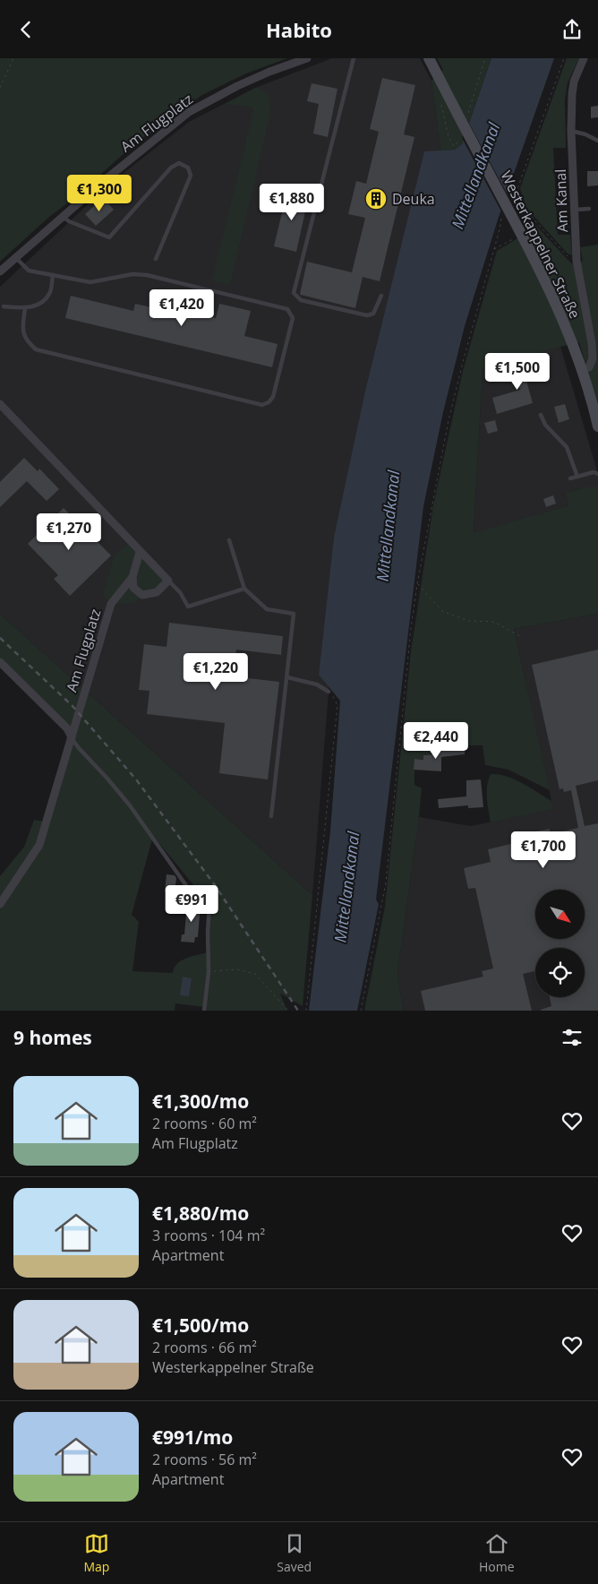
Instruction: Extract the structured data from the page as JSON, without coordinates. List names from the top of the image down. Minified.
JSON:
{"streets":{"main road":["Westerkappelner Straße"],"street":["Am Flugplatz","Am Kanal"]},"crossings":[["Am Kanal","Westerkappelner Straße"]],"water":["Mittellandkanal"],"places":{"building":["Deuka"]},"north":"bottom right","page":{"header":"Habito","price":["€1,300","€1,880","€1,420","€1,500","€1,270","€1,220","€2,440","€1,700","€991"],"heading":"9 homes","list":[{"name":"€1,300/mo","note":"2 rooms · 60 m² · Am Flugplatz"},{"name":"€1,880/mo","note":"3 rooms · 104 m² · Apartment"},{"name":"€1,500/mo","note":"2 rooms · 66 m² · Westerkappelner Straße"},{"name":"€991/mo","note":"2 rooms · 56 m² · Apartment"}],"tabs":["Map","Saved","Home"]}}
